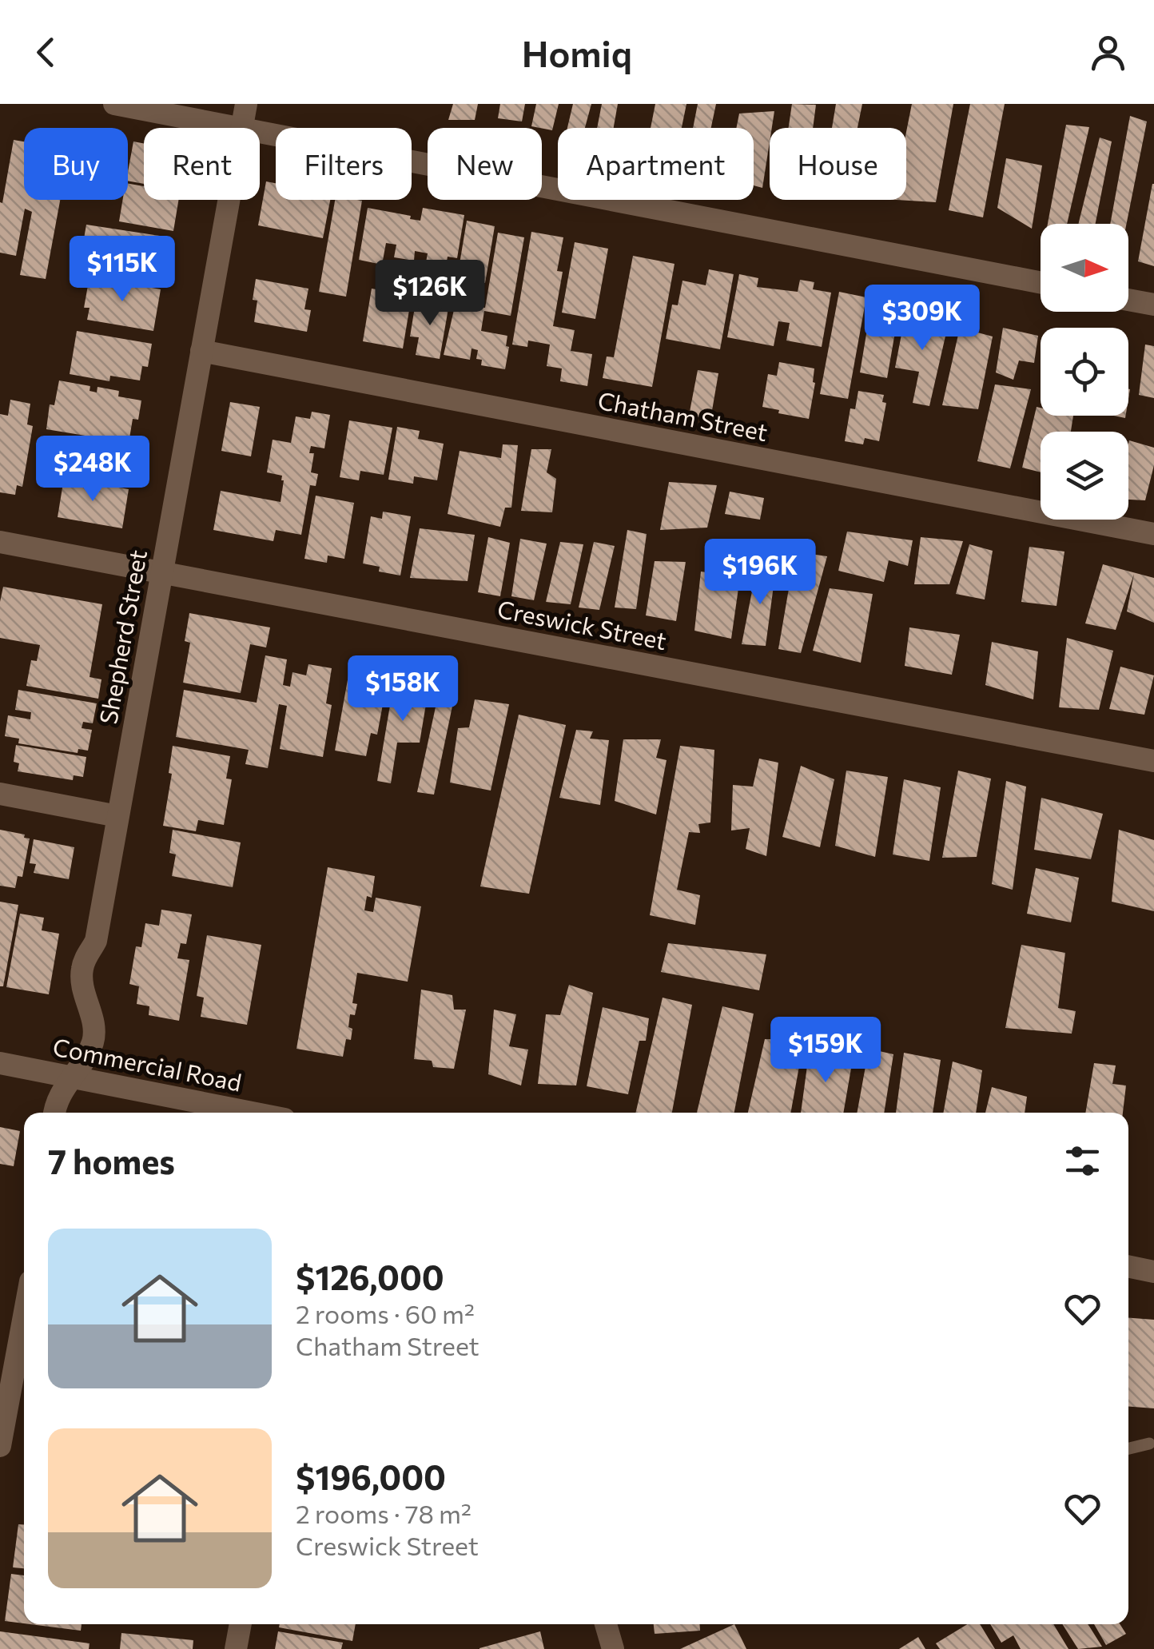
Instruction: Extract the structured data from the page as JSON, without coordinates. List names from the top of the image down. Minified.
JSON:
{"streets":{"street":["Chatham Street","Creswick Street","Shepherd Street","Commercial Road"]},"crossings":[["Chatham Street","Shepherd Street"],["Creswick Street","Shepherd Street"],["Shepherd Street","Commercial Road"]],"north":"right","page":{"header":"Homiq","chip":["Buy","Rent","Filters","New","Apartment","House"],"price":["$115K","$126K","$309K","$248K","$196K","$158K","$159K"],"heading":"7 homes","list":[{"name":"$126,000","note":"2 rooms · 60 m² · Chatham Street"},{"name":"$196,000","note":"2 rooms · 78 m² · Creswick Street"}]}}
